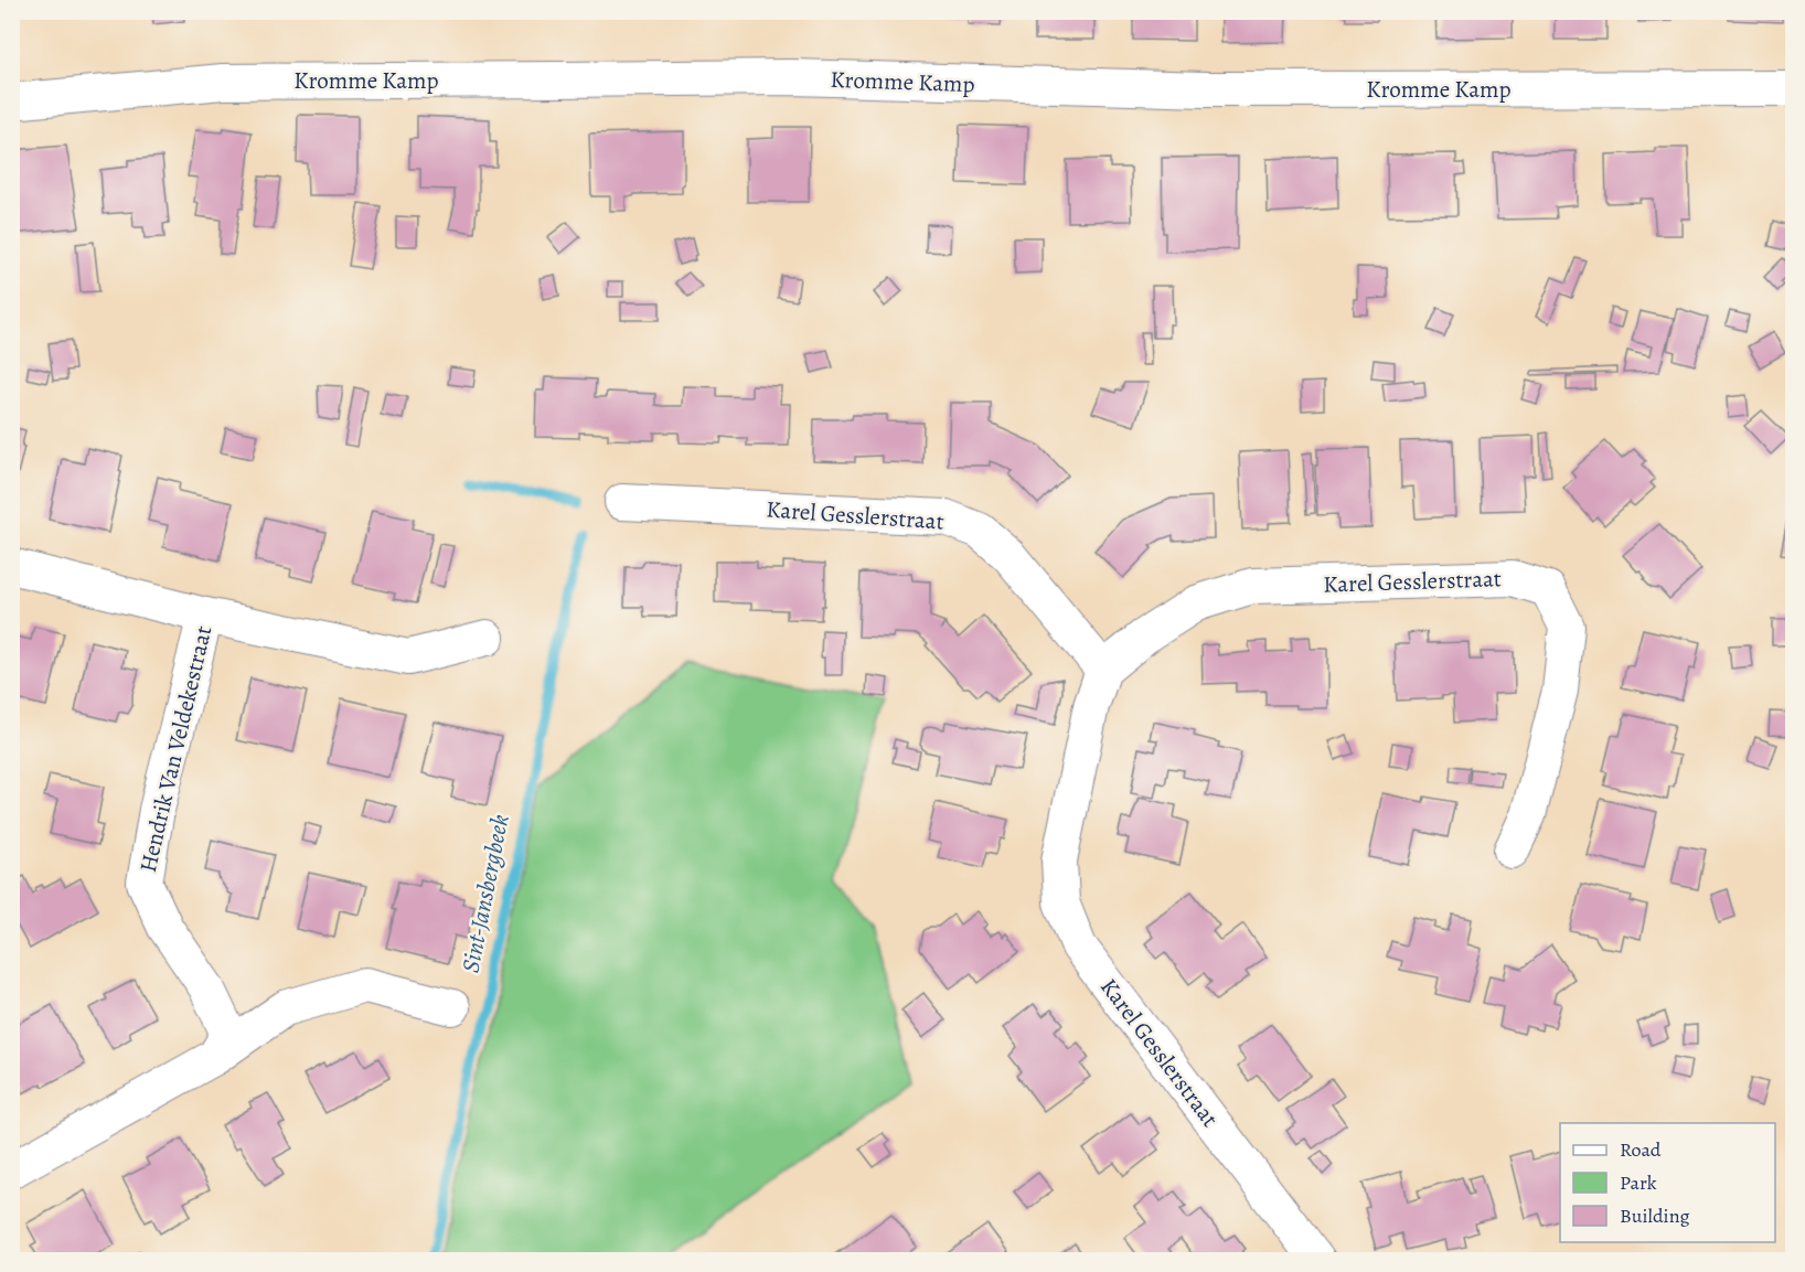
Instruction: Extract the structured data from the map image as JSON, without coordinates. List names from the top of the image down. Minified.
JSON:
{"streets":{"street":["Kromme Kamp","Karel Gesslerstraat","Hendrik Van Veldekestraat"]},"water":["Sint-Jansbergbeek"],"legend":["Road","Park","Building"]}
